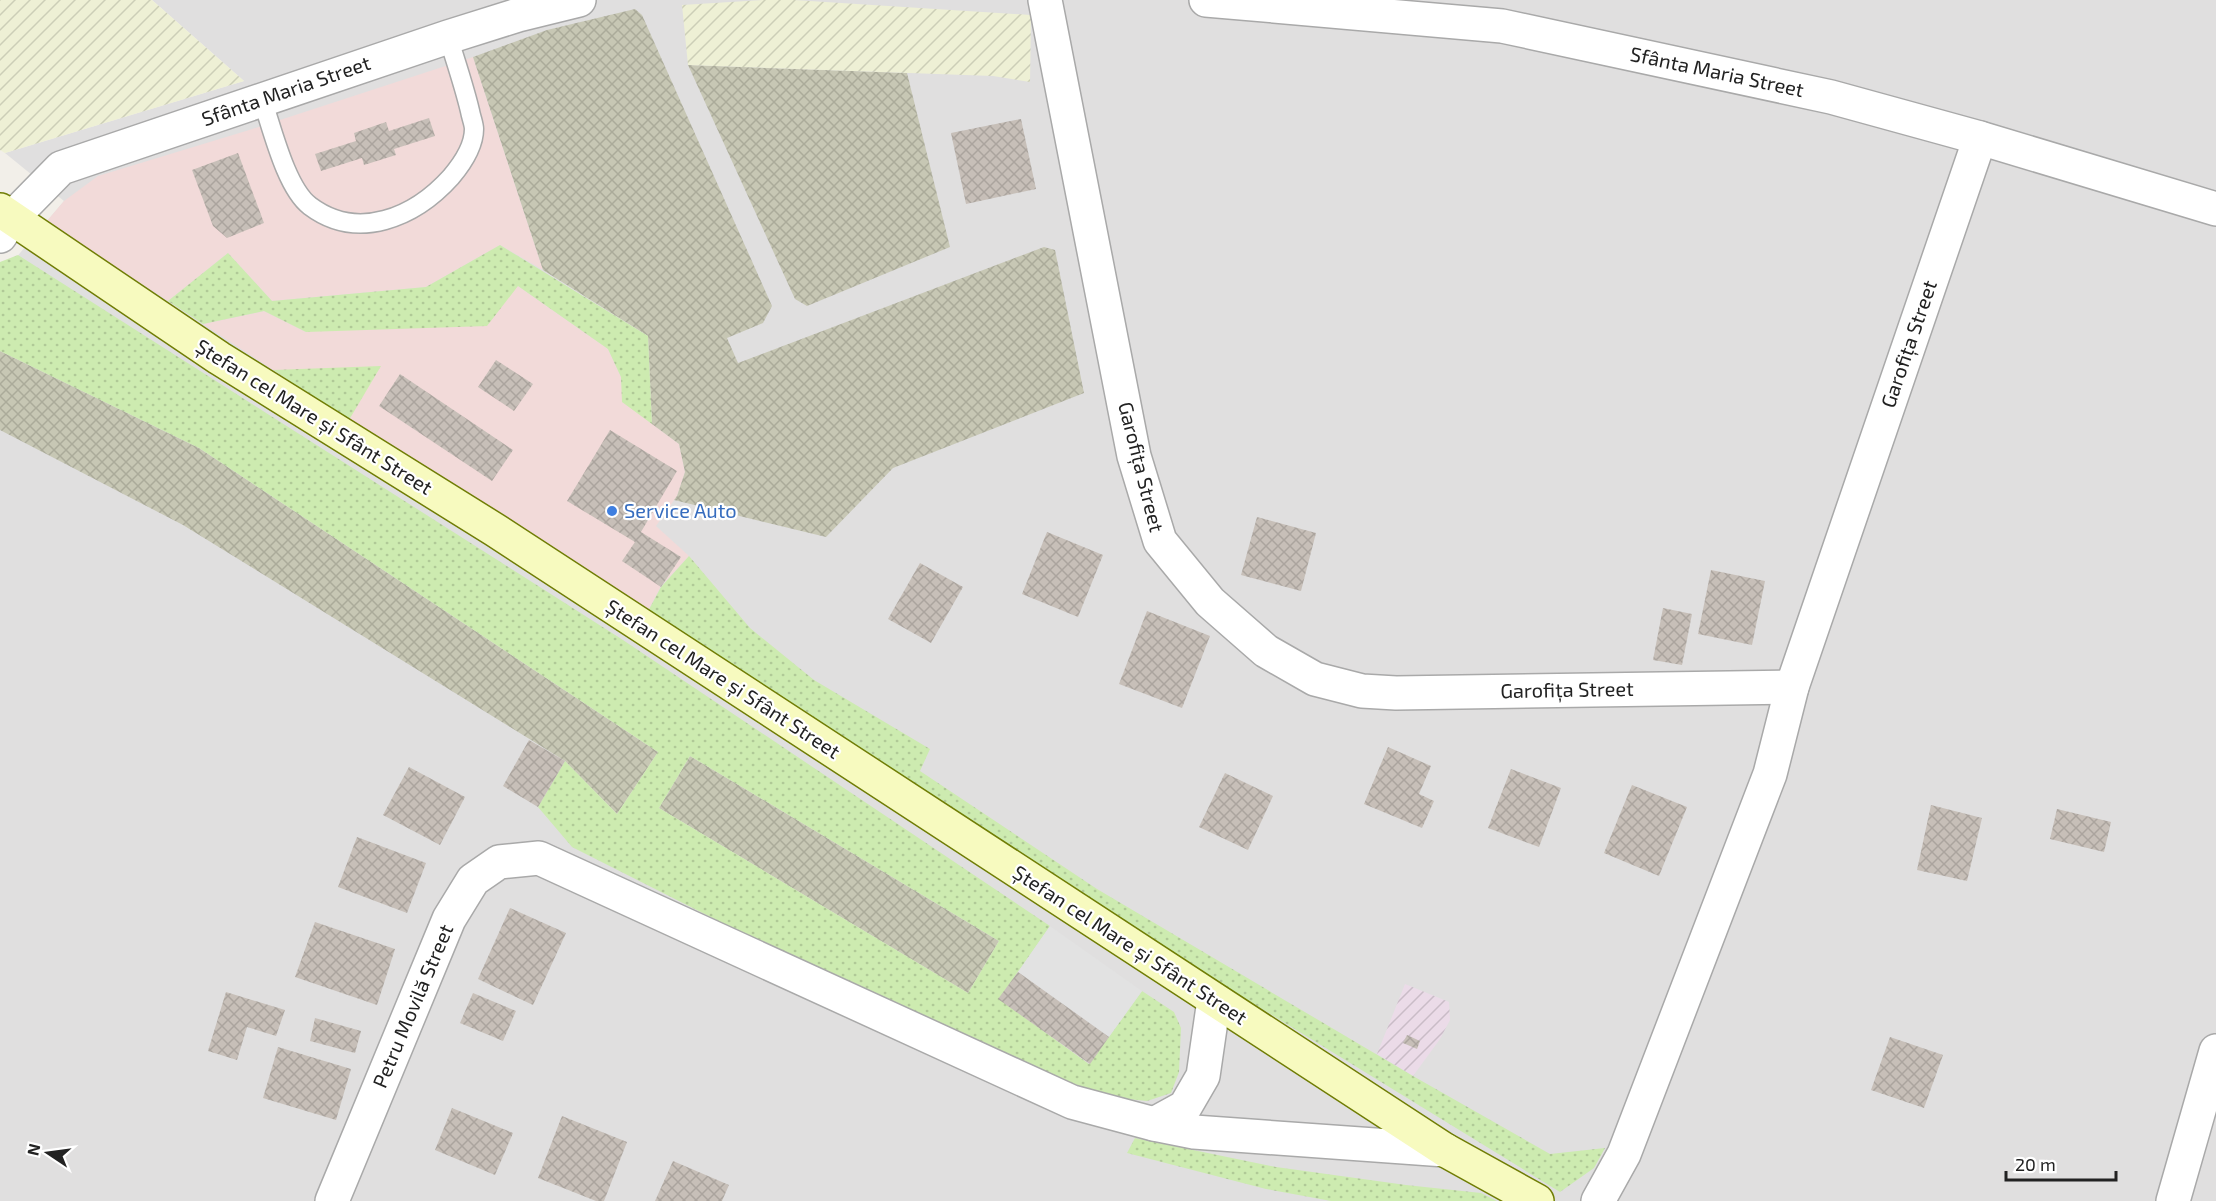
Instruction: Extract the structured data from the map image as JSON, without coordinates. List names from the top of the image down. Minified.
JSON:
{"streets":{"main road":["Ștefan cel Mare și Sfânt Street"],"street":["Sfânta Maria Street","Garofița Street","Petru Movilă Street"]},"crossings":[["Sfânta Maria Street","Garofița Street"],["Sfânta Maria Street","Ștefan cel Mare și Sfânt Street"],["Ștefan cel Mare și Sfânt Street","Petru Movilă Street"]],"places":["Service Auto"],"scale_bar":"20 m","north":"left"}
